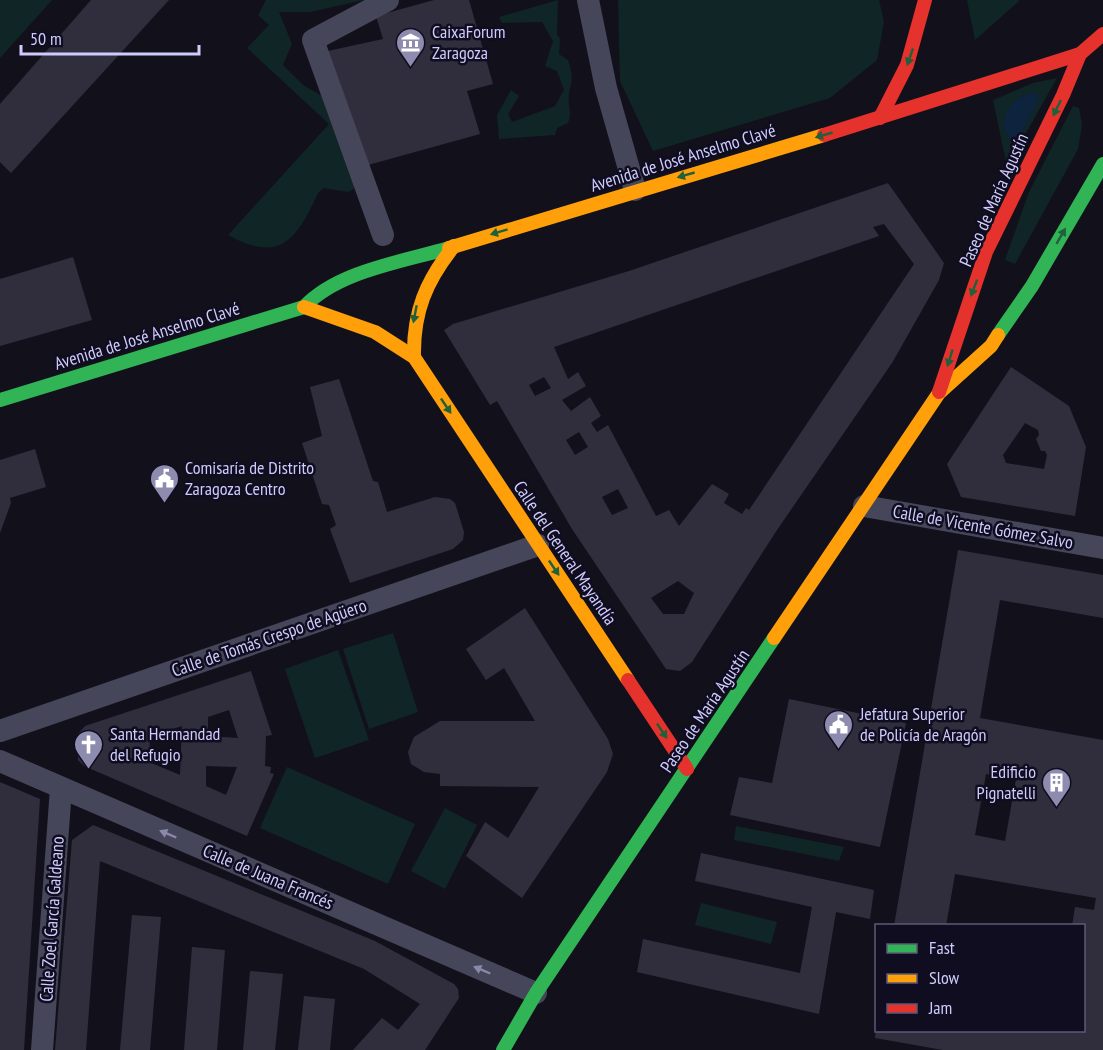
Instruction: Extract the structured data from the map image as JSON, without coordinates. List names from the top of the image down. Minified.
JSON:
{"streets":{"main road":["Avenida de José Anselmo Clavé","Paseo de María Agustín","Calle del General Mayandía"],"street":["Calle de Vicente Gómez Salvo","Calle de Tomás Crespo de Agüero","Calle de Juana Francés","Calle Zoel García Galdeano"]},"crossings":[["Avenida de José Anselmo Clavé","Paseo de María Agustín"],["Paseo de María Agustín","Calle de Vicente Gómez Salvo"],["Paseo de María Agustín","Calle del General Mayandía"],["Paseo de María Agustín","Calle de Juana Francés"],["Calle del General Mayandía","Calle de Tomás Crespo de Agüero"],["Calle de Juana Francés","Calle Zoel García Galdeano"]],"one_way":["Avenida de José Anselmo Clavé","Calle del General Mayandía","Calle de Juana Francés"],"places":{"museum":["CaixaForum Zaragoza"],"public building":["Comisaría de Distrito Zaragoza Centro","Jefatura Superior de Policía de Aragón"],"church":["Santa Hermandad del Refugio"],"building":["Edificio Pignatelli"]},"legend":["Fast","Slow","Jam"],"scale_bar":"50 m"}
